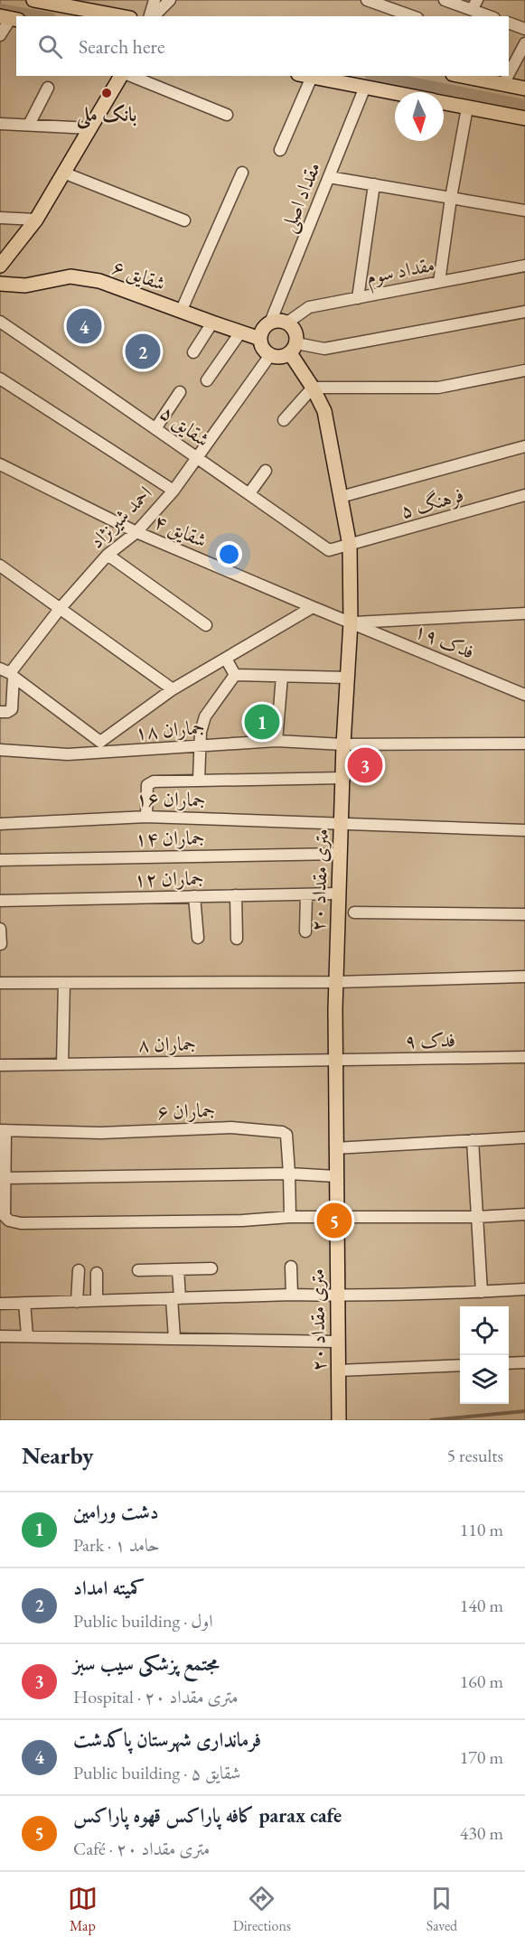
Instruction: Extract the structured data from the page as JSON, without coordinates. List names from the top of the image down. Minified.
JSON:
{"streets":{"main road":["شقایق ۶","۲۰ متری مقداد"],"street":["مقداد اصلی","مقداد سوم","شقایق ۵","فرهنگ ۵","احمد شیرنژاد","شقایق ۴","فدک ۱۹","جماران ۱۸","جماران ۱۶","جماران ۱۴","جماران ۱۲","فدک ۹","جماران ۸","جماران ۶"]},"crossings":[["مقداد اصلی","مقداد سوم"],["مقداد اصلی","شقایق ۶"],["مقداد اصلی","احمد شیرنژاد"],["مقداد اصلی","۲۰ متری مقداد"],["مقداد سوم","شقایق ۶"],["مقداد سوم","احمد شیرنژاد"],["مقداد سوم","۲۰ متری مقداد"],["شقایق ۶","احمد شیرنژاد"],["شقایق ۶","۲۰ متری مقداد"],["شقایق ۵","فرهنگ ۵"],["شقایق ۵","احمد شیرنژاد"],["شقایق ۵","۲۰ متری مقداد"],["فرهنگ ۵","۲۰ متری مقداد"],["احمد شیرنژاد","شقایق ۴"],["احمد شیرنژاد","۲۰ متری مقداد"],["شقایق ۴","فدک ۱۹"],["شقایق ۴","۲۰ متری مقداد"],["فدک ۱۹","۲۰ متری مقداد"],["جماران ۱۸","۲۰ متری مقداد"],["جماران ۱۶","۲۰ متری مقداد"],["جماران ۱۴","۲۰ متری مقداد"],["جماران ۱۲","۲۰ متری مقداد"],["۲۰ متری مقداد","فدک ۹"],["۲۰ متری مقداد","جماران ۸"],["فدک ۹","جماران ۸"]],"places":["بانک ملی"],"north":"bottom","page":{"search":"Search here","pins":["4","2","1","3","5"],"heading":["Nearby","5 results"],"list":[{"mark":"1","name":"دشت ورامین","note":"Park · حامد ۱","value":"110 m"},{"mark":"2","name":"کمیته امداد","note":"Public building · اول","value":"140 m"},{"mark":"3","name":"مجتمع پزشکی سیب سبز","note":"Hospital · ۲۰ متری مقداد","value":"160 m"},{"mark":"4","name":"فرمانداری شهرستان پاکدشت","note":"Public building · شقایق ۵","value":"170 m"},{"mark":"5","name":"کافه پاراکس قهوه پاراکس parax cafe","note":"Café · ۲۰ متری مقداد","value":"430 m"}],"nav":["Map","Directions","Saved"]}}
